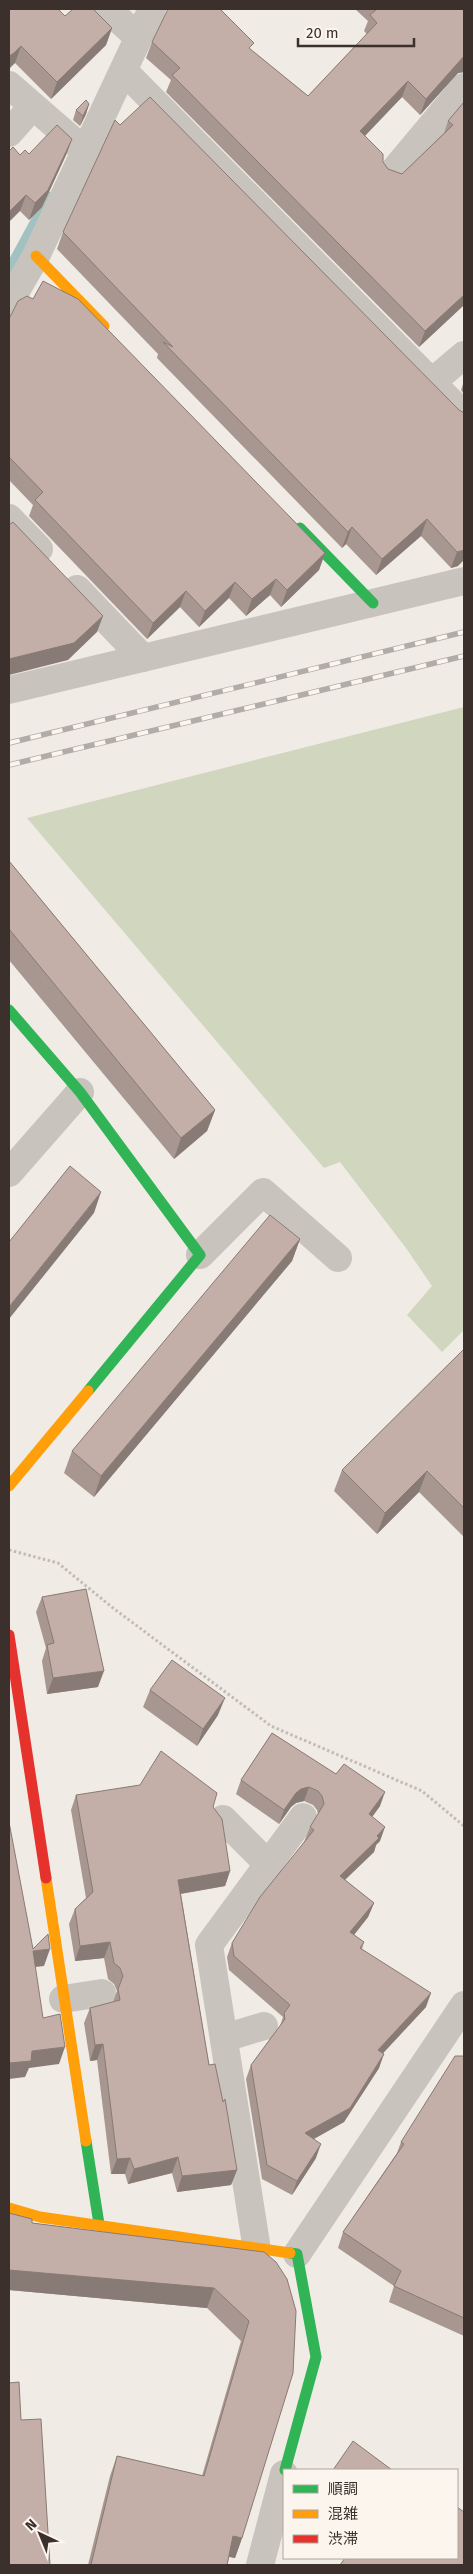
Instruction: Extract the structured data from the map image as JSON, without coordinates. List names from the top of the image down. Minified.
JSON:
{"legend":["順調","混雑","渋滞"],"scale_bar":"20 m","north":"top left"}
